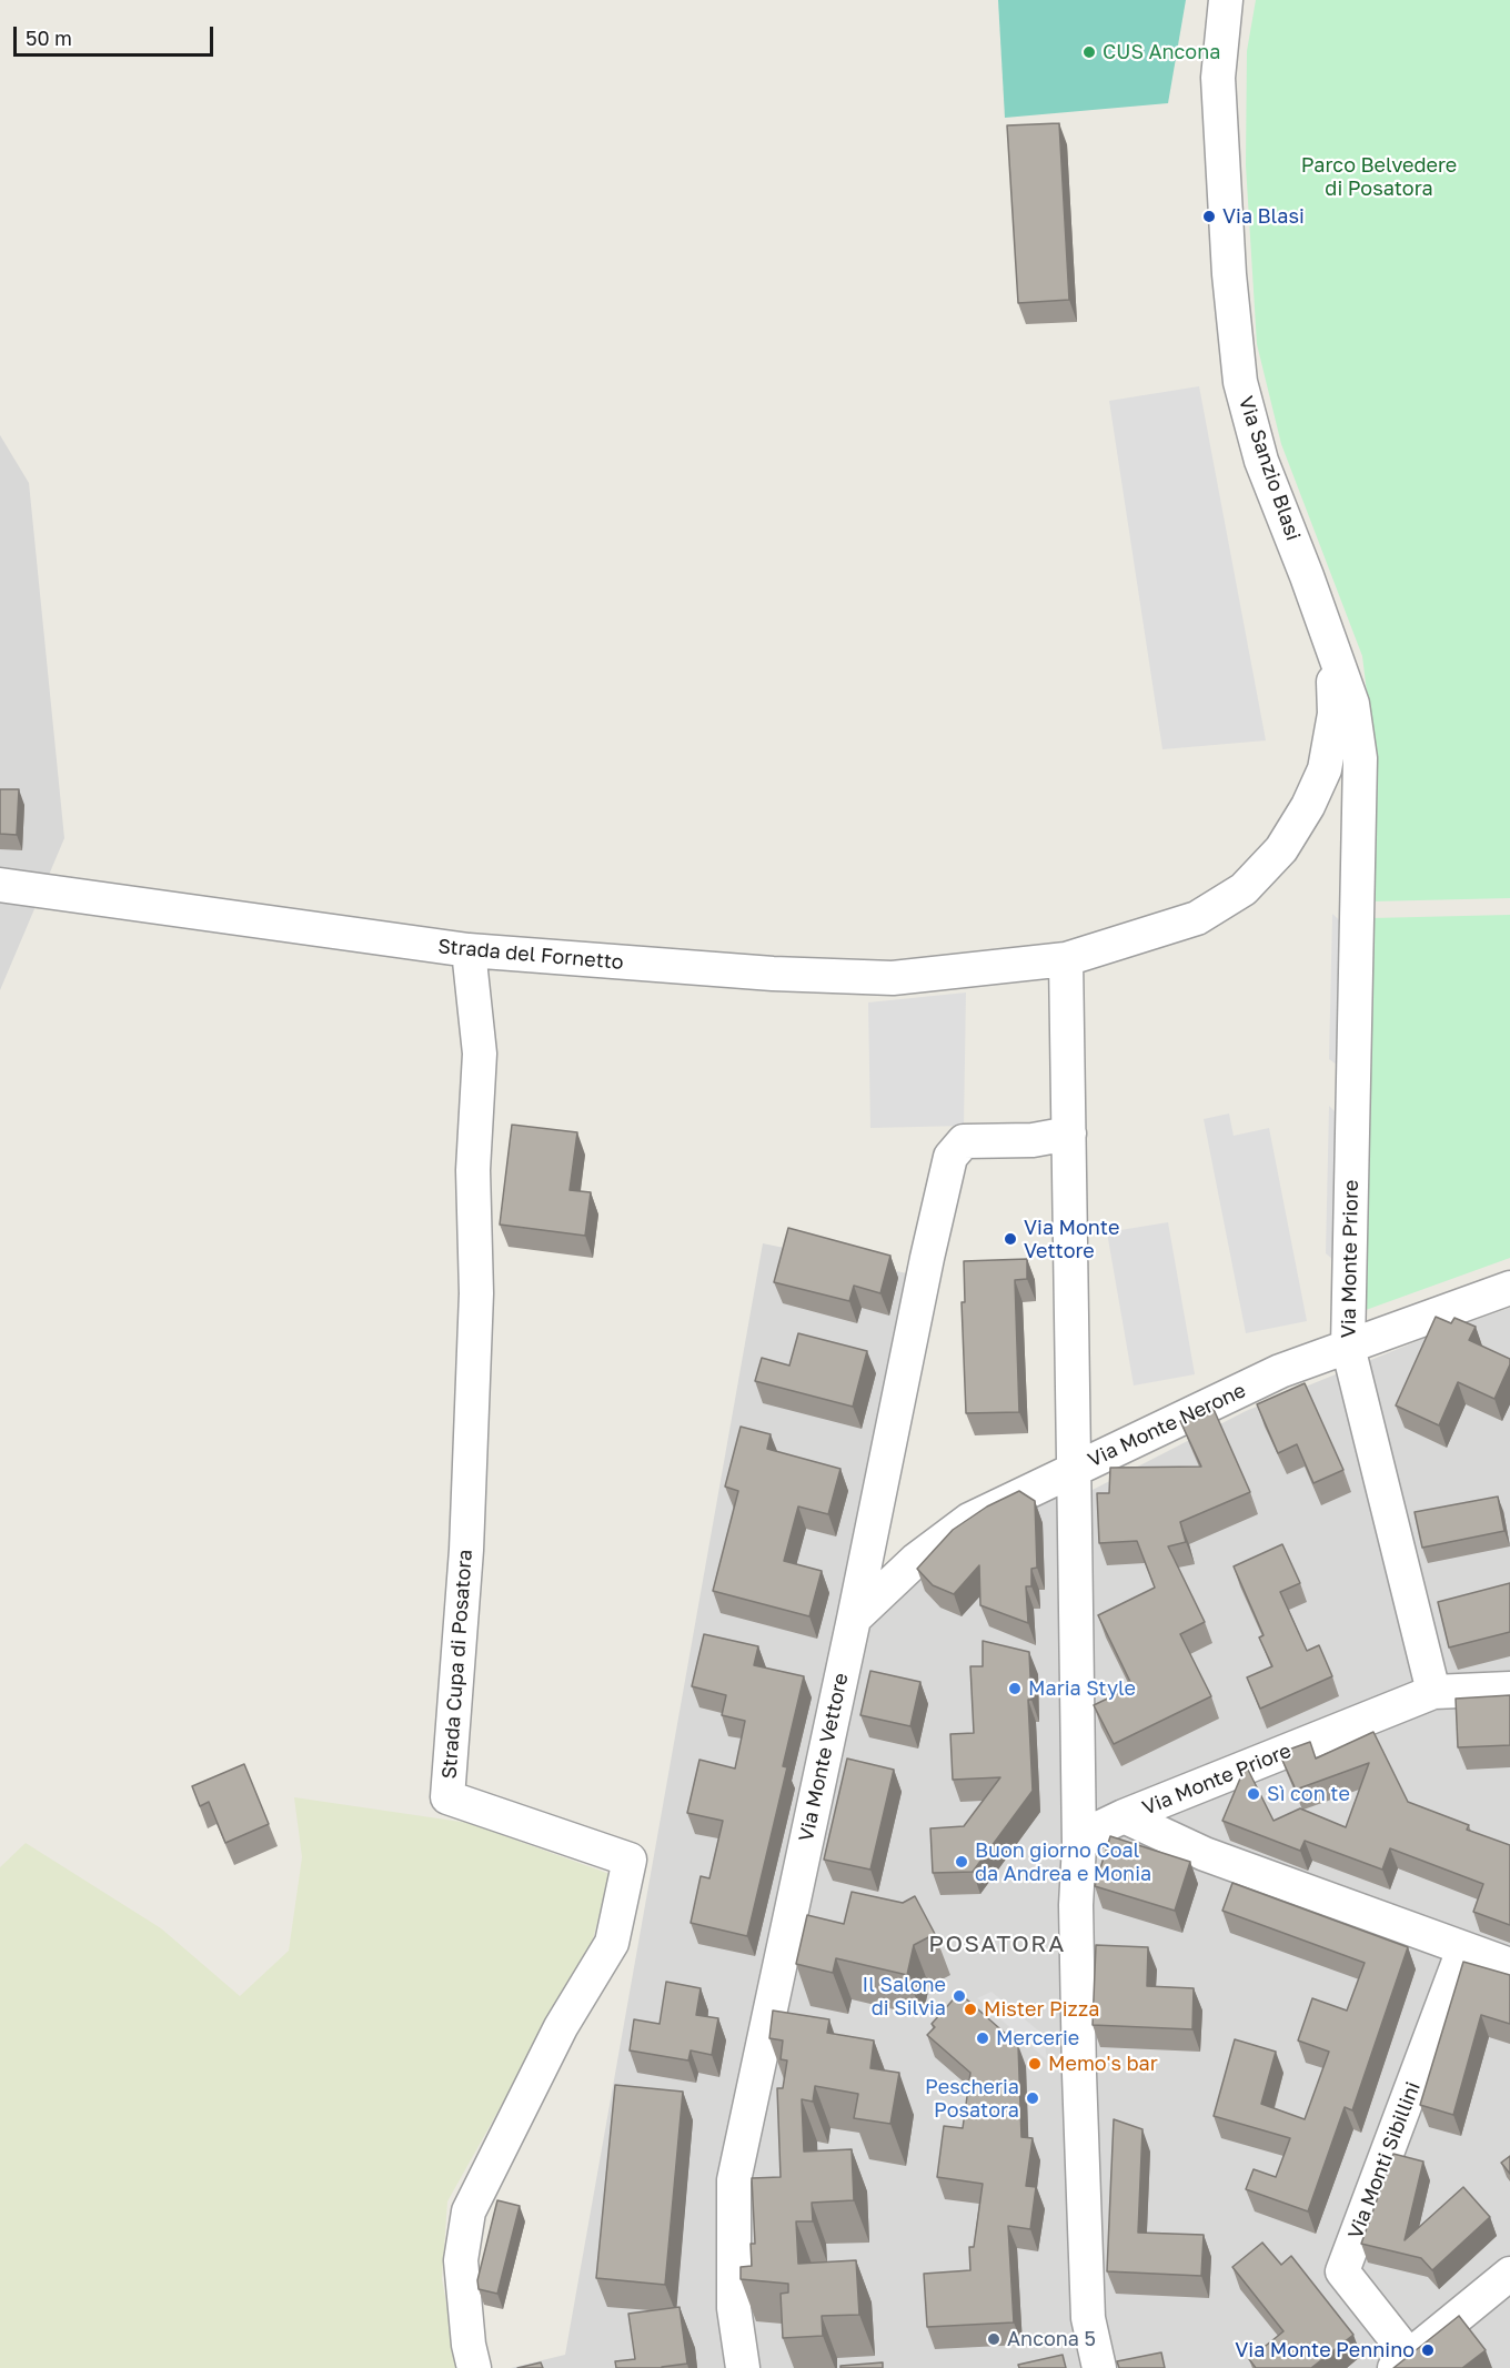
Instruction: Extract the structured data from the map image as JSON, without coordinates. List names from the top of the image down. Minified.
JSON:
{"streets":{"street":["Via Sanzio Blasi","Strada del Fornetto","Via Monte Priore","Via Monte Nerone","Strada Cupa di Posatora","Via Monte Vettore","Via Monti Sibillini"]},"crossings":[["Via Sanzio Blasi","Strada del Fornetto"],["Via Sanzio Blasi","Via Monte Priore"],["Strada del Fornetto","Strada Cupa di Posatora"],["Via Monte Priore","Via Monte Nerone"],["Via Monte Nerone","Via Monte Vettore"]],"districts":["POSATORA"],"parks":["Parco Belvedere di Posatora"],"places":["CUS Ancona","Via Blasi","Via Monte Vettore","Maria Style","Sì con te","Buon giorno Coal da Andrea e Monia","Il Salone di Silvia","Mister Pizza","Mercerie","Memo's bar","Pescheria Posatora","Ancona 5","Via Monte Pennino"],"scale_bar":"50 m"}
